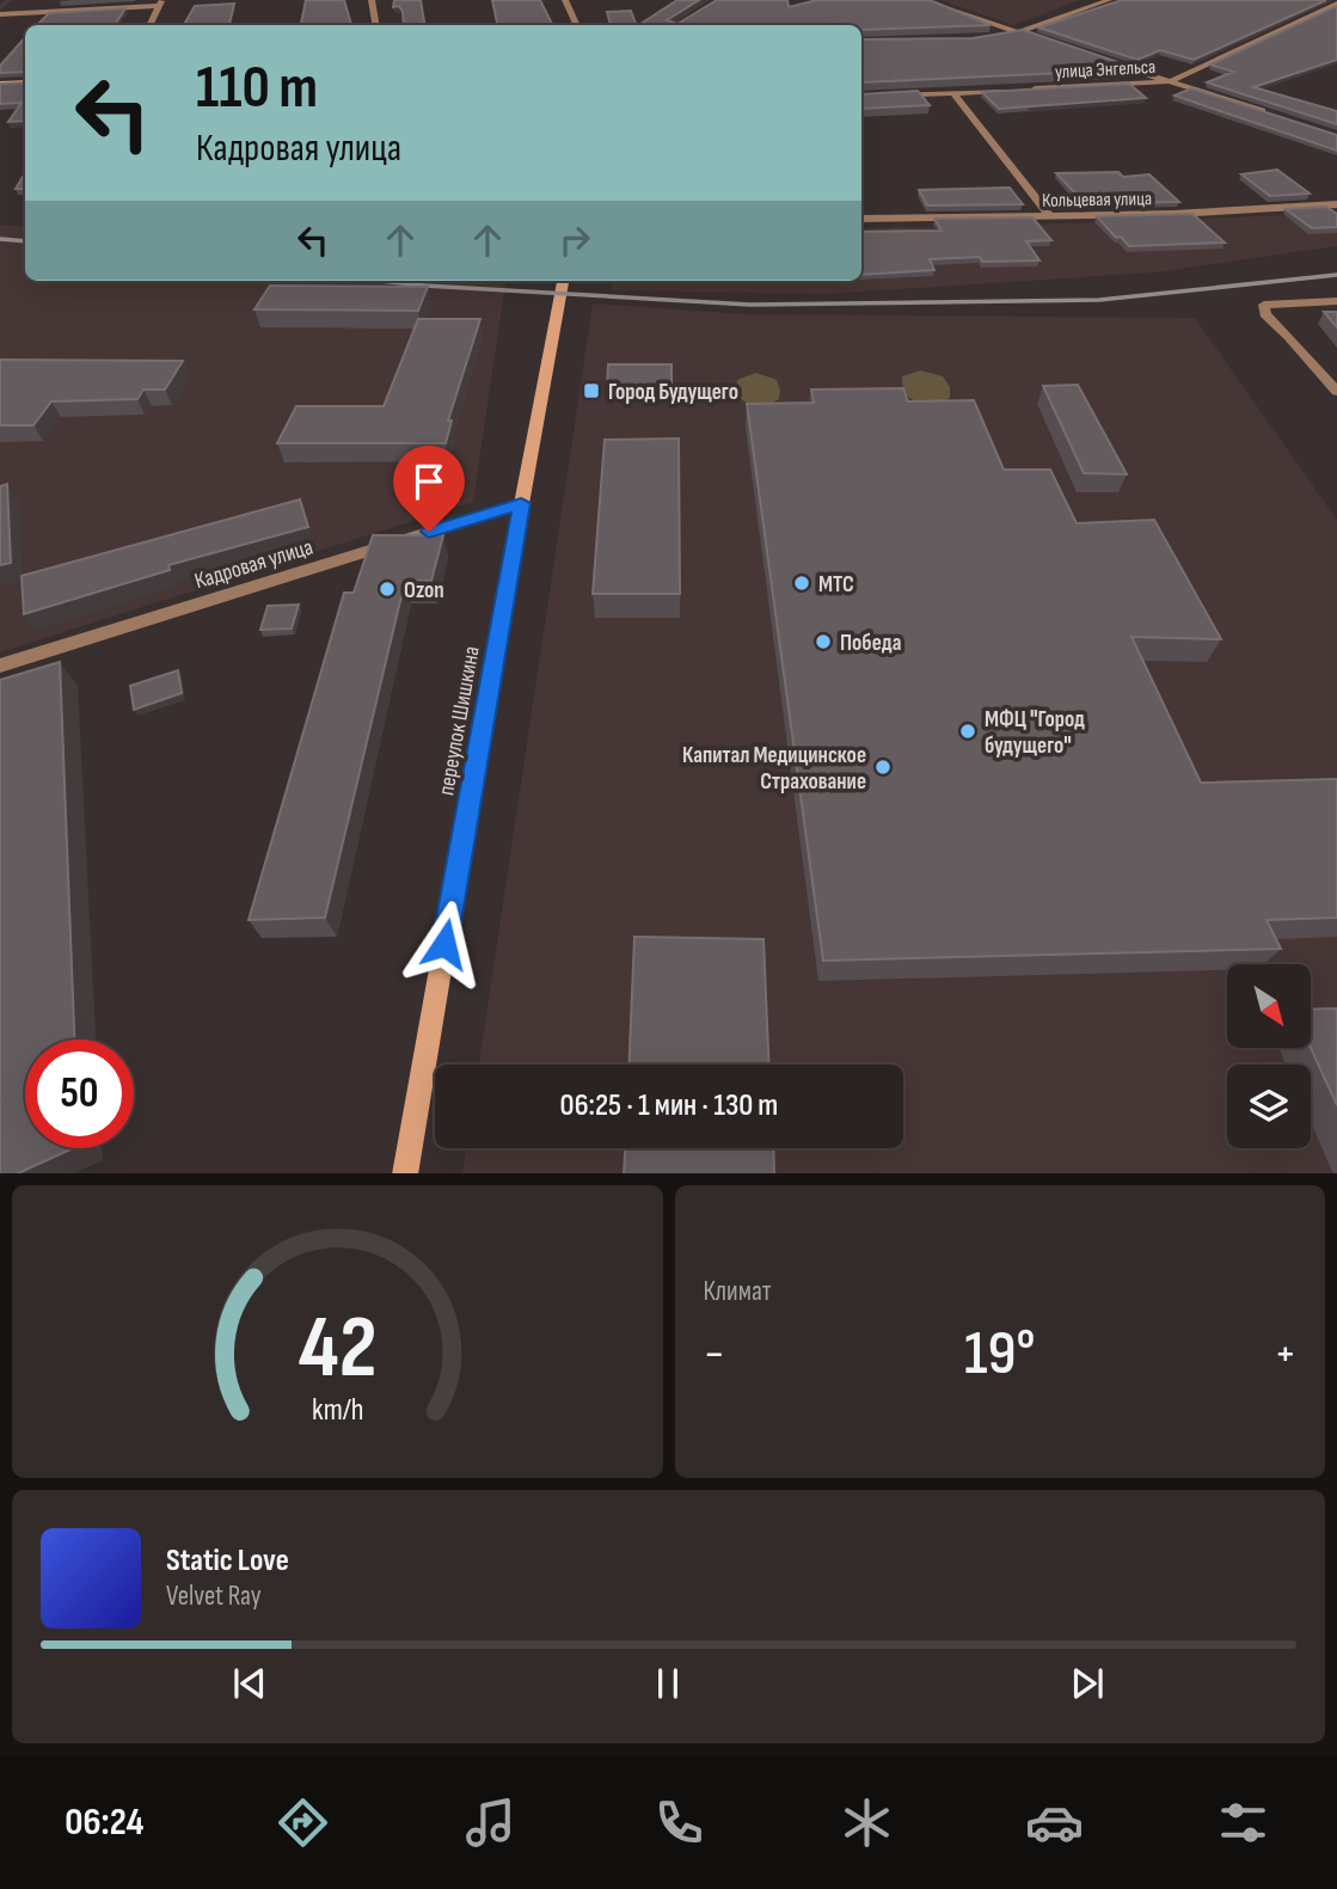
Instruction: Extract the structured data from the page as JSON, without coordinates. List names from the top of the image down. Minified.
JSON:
{"streets":{"main road":["переулок Шишкина"],"street":["улица Энгельса","Кольцевая улица","Кадровая улица"]},"crossings":[["Кадровая улица","переулок Шишкина"]],"places":{"transit":["Город Будущего"],"other":["МТС","Ozon","Победа","МФЦ \"Город будущего\"","Капитал Медицинское Страхование"]},"north":"bottom right","page":{"turn":["110 m","Кадровая улица"],"limit":"50","trip":"06:25 · 1 мин · 130 m","tile":"Климат","heat":["−","19°","+"],"song":["Static Love","Velvet Ray"],"tabs":"06:24","gauge":["42","km/h"]}}
